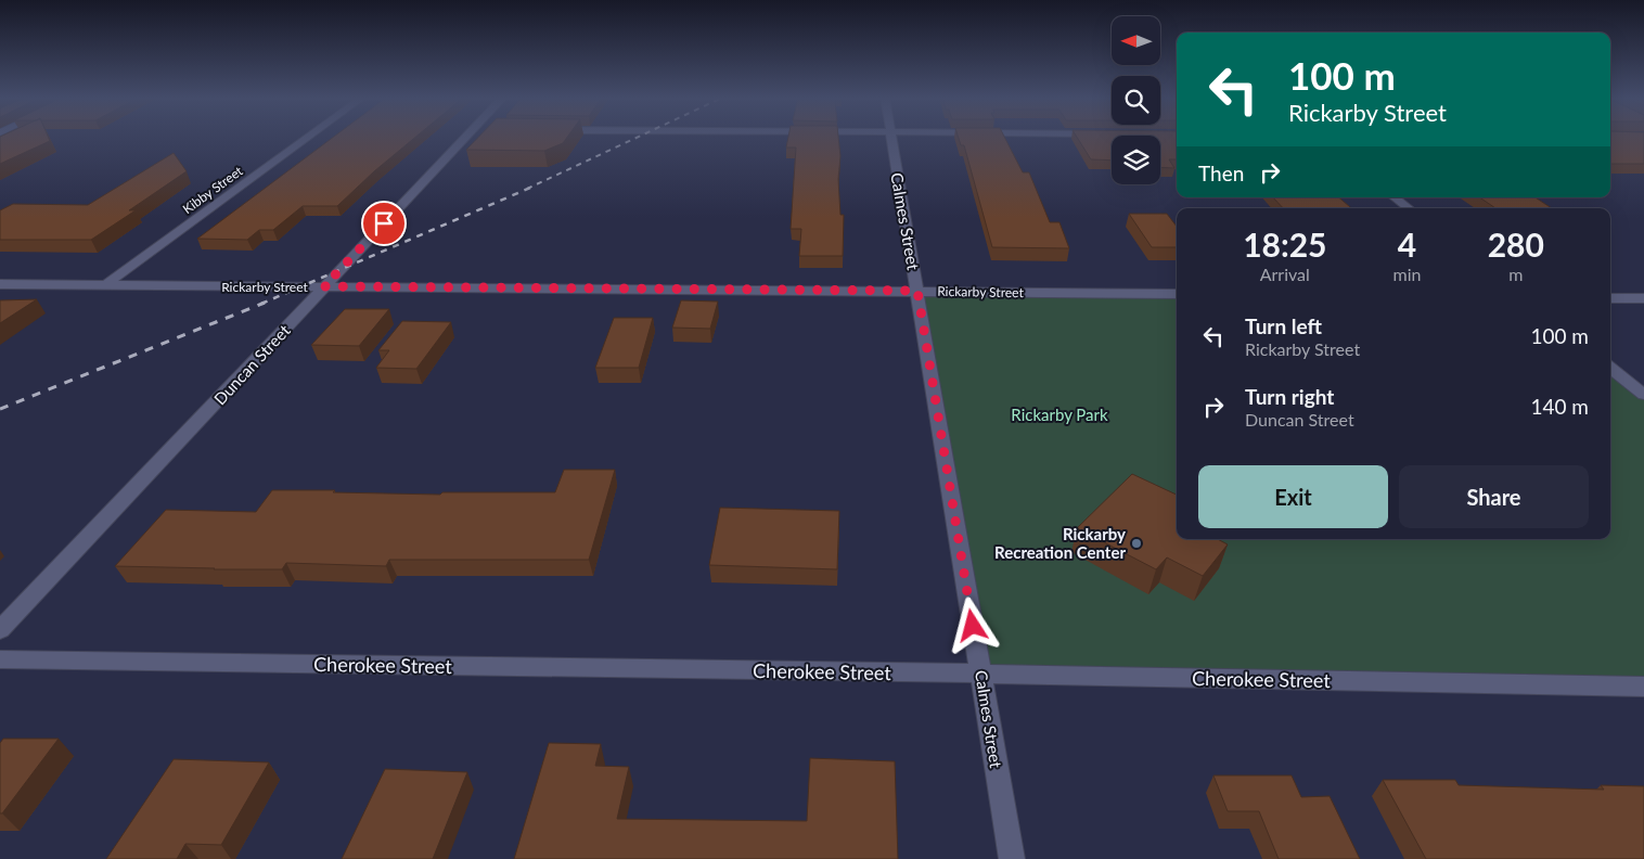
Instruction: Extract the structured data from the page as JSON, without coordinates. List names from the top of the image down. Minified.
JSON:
{"streets":{"street":["Kibby Street","Calmes Street","Rickarby Street","Duncan Street","Cherokee Street"]},"crossings":[["Kibby Street","Rickarby Street"],["Calmes Street","Rickarby Street"],["Calmes Street","Cherokee Street"],["Rickarby Street","Duncan Street"]],"parks":["Rickarby Park"],"places":["Rickarby Recreation Center"],"north":"left","page":{"turn":["100 m","Rickarby Street"],"then":"Then","eta":["18:25","Arrival","4","min","280","m"],"list":[{"name":"Turn left","note":"Rickarby Street","value":"100 m"},{"name":"Turn right","note":"Duncan Street","value":"140 m"}],"buttons":["Exit","Share"]}}
